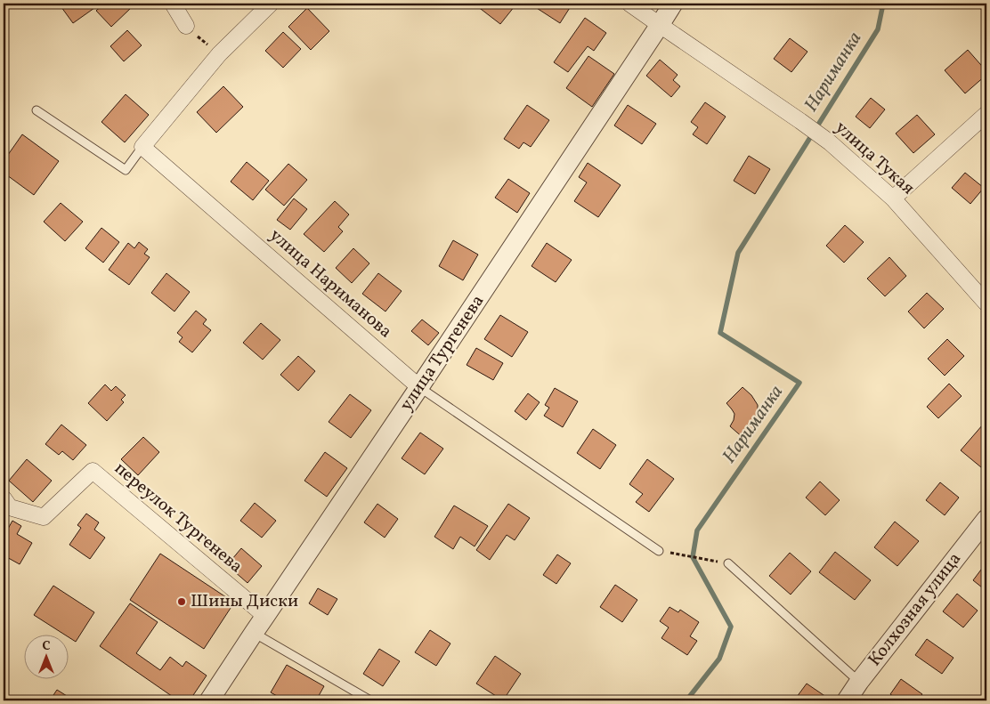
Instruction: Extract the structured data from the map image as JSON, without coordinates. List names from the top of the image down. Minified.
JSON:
{"streets":{"street":["улица Тукая","улица Нариманова","улица Тургенева","переулок Тургенева","Колхозная улица"]},"crossings":[["улица Тукая","улица Тургенева"],["улица Нариманова","улица Тургенева"],["улица Тургенева","переулок Тургенева"]],"water":["Нариманка"],"places":["Шины Диски"],"north":"top"}
